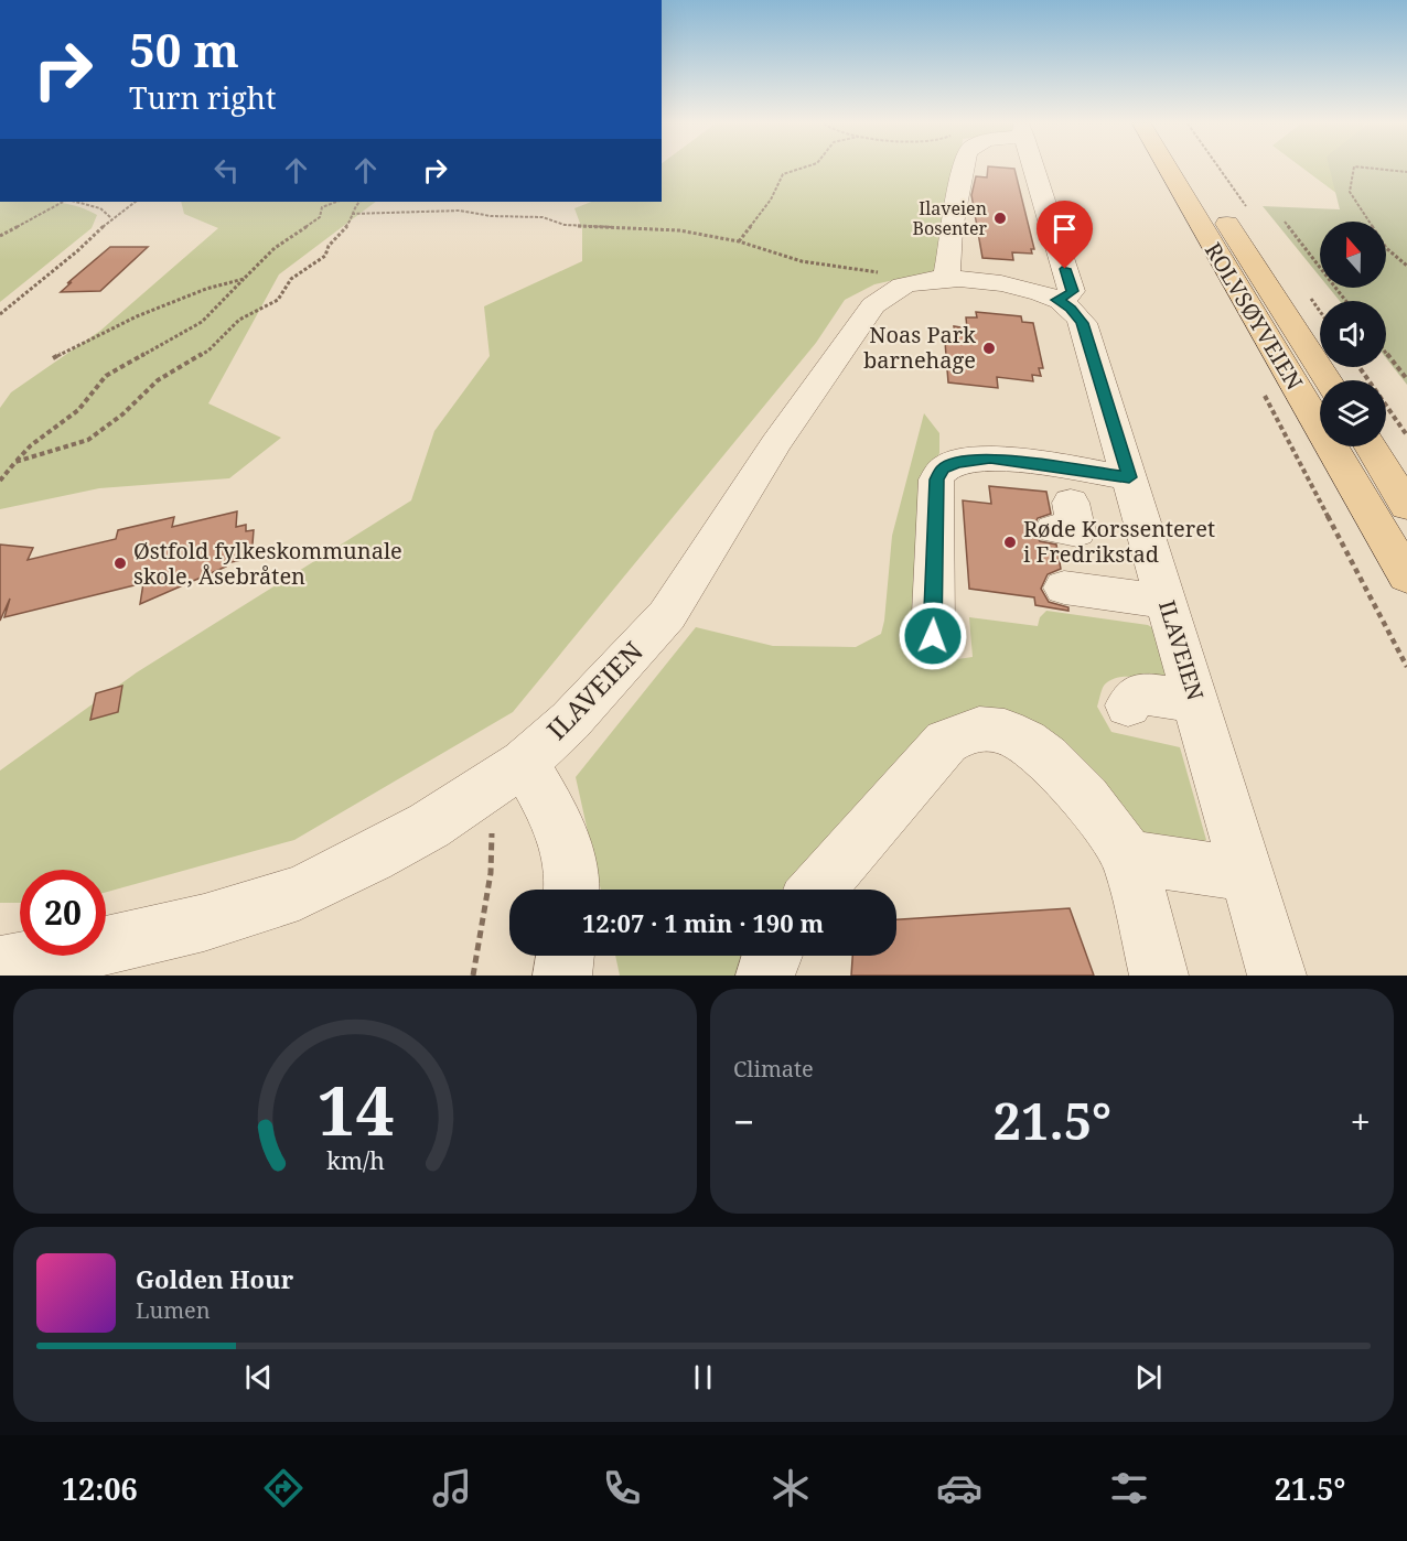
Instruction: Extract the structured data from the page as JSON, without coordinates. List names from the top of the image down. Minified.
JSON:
{"streets":{"main road":["ROLVSØYVEIEN"],"street":["ILAVEIEN"]},"places":["Ilaveien Bosenter","Noas Park barnehage","Røde Korssenteret i Fredrikstad","Østfold fylkeskommunale skole, Åsebråten"],"north":"top","page":{"turn":["50 m","Turn right"],"limit":"20","trip":"12:07 · 1 min · 190 m","tile":"Climate","heat":["−","21.5°","+"],"song":["Golden Hour","Lumen"],"tabs":["12:06","21.5°"],"gauge":["14","km/h"]}}
